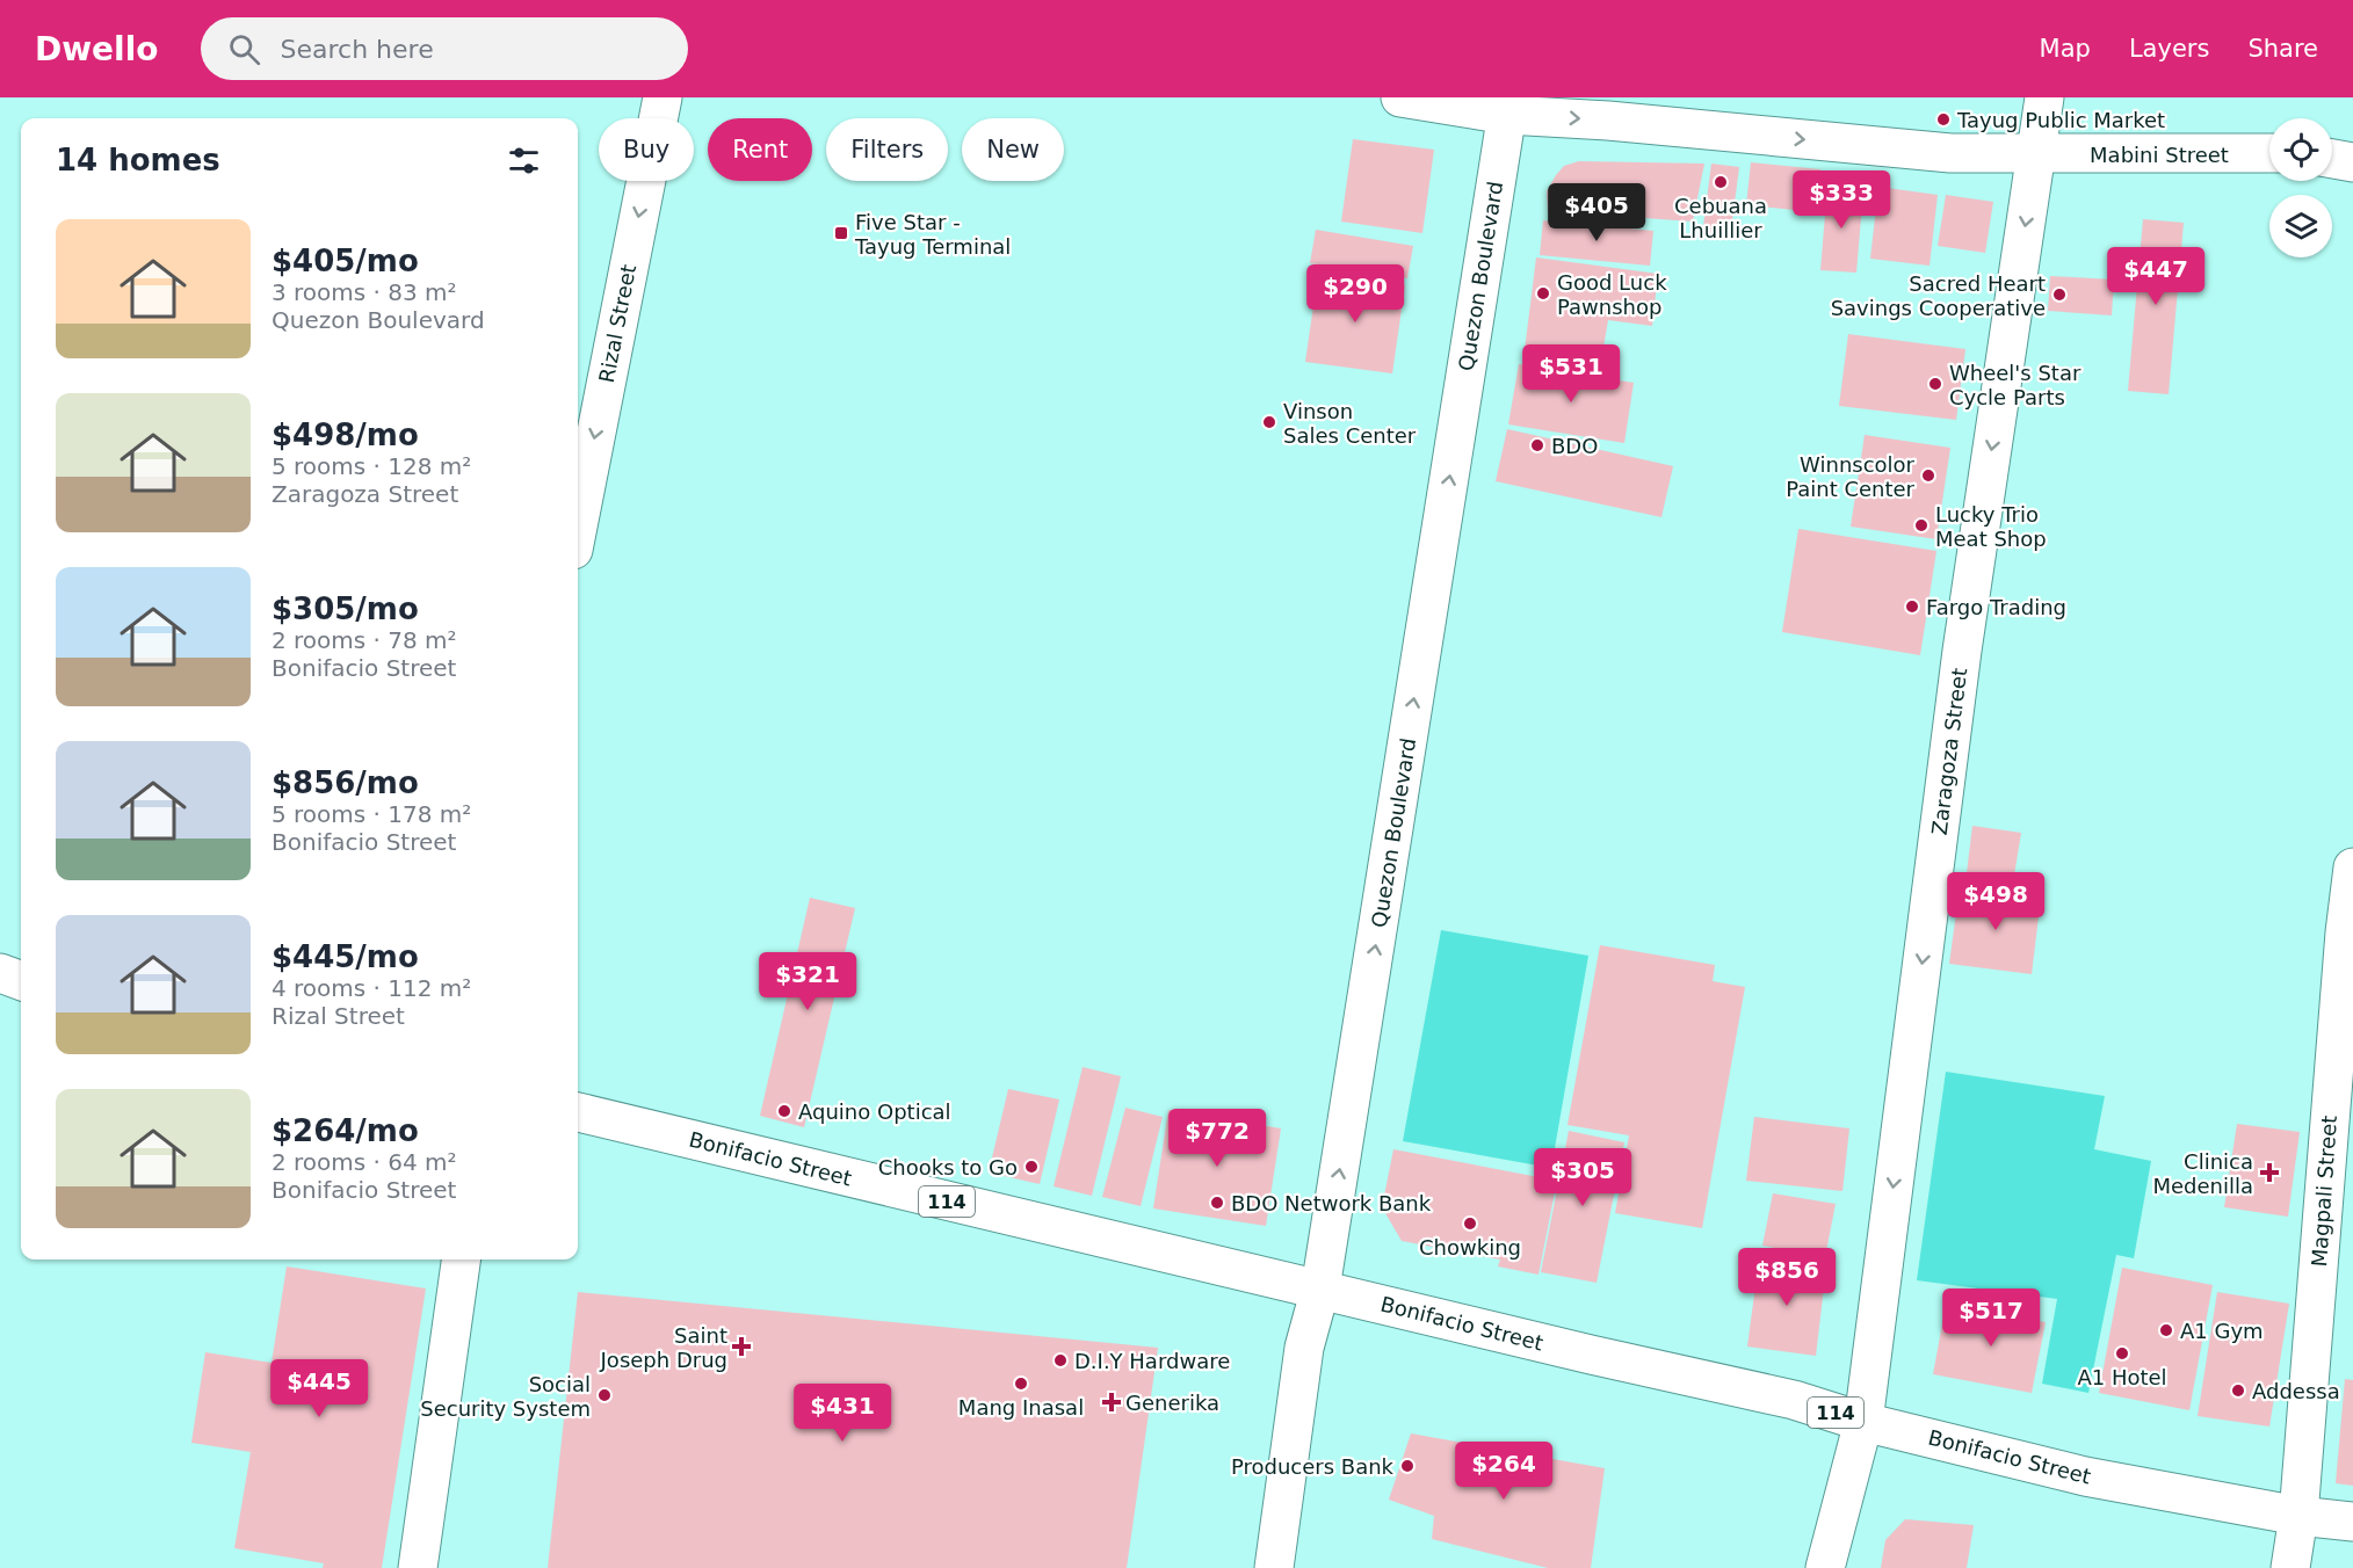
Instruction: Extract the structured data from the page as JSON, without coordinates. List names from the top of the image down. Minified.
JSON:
{"streets":{"street":["Mabini Street","Quezon Boulevard","Rizal Street","Zaragoza Street","Bonifacio Street","Magpali Street","114"]},"crossings":[["Mabini Street","Quezon Boulevard"],["Mabini Street","Zaragoza Street"],["Quezon Boulevard","Bonifacio Street"],["Zaragoza Street","Bonifacio Street"],["Bonifacio Street","Magpali Street"]],"one_way":["Mabini Street","Quezon Boulevard","Rizal Street","Zaragoza Street"],"places":{"other":["Tayug Public Market","Cebuana Lhuillier","Good Luck Pawnshop","Sacred Heart Savings Cooperative","Wheel's Star Cycle Parts","Vinson Sales Center","BDO","Winnscolor Paint Center","Lucky Trio Meat Shop","Fargo Trading","Aquino Optical","Chooks to Go","BDO Network Bank","Chowking","A1 Gym","A1 Hotel","D.I.Y Hardware","Mang Inasal","Addessa","Social Security System","Producers Bank"],"transit":["Five Star - Tayug Terminal"],"health":["Clinica Medenilla","Saint Joseph Drug","Generika"]},"page":{"header":"Dwello","search":"Search here","nav":["Map","Layers","Share"],"chip":["Buy","Rent","Filters","New"],"heading":"14 homes","price":["$333","$405","$447","$290","$531","$498","$321","$772","$305","$856","$517","$445","$431","$264"],"list":[{"name":"$405/mo","note":"3 rooms · 83 m² · Quezon Boulevard"},{"name":"$498/mo","note":"5 rooms · 128 m² · Zaragoza Street"},{"name":"$305/mo","note":"2 rooms · 78 m² · Bonifacio Street"},{"name":"$856/mo","note":"5 rooms · 178 m² · Bonifacio Street"},{"name":"$445/mo","note":"4 rooms · 112 m² · Rizal Street"},{"name":"$264/mo","note":"2 rooms · 64 m² · Bonifacio Street"}]}}
